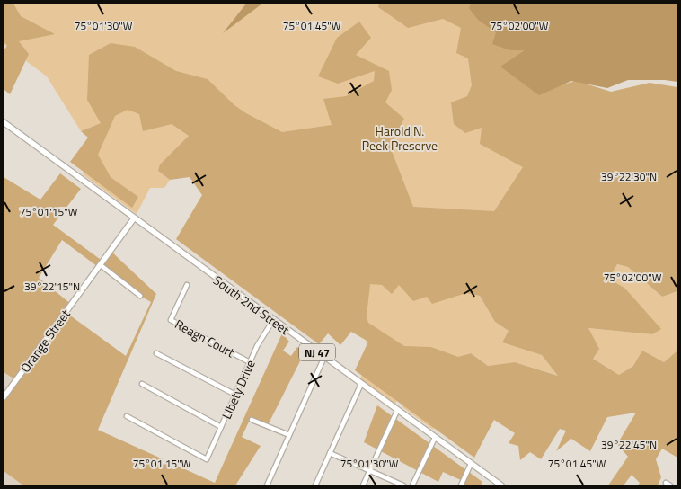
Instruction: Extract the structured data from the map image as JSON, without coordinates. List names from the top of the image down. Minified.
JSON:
{"streets":{"main road":["South 2nd Street","Orange Street","NJ 47"],"street":["Reagn Court","LIbety Drive"]},"crossings":[["South 2nd Street","Orange Street"],["South 2nd Street","LIbety Drive"],["Reagn Court","LIbety Drive"]],"parks":["Harold N. Peek Preserve"],"coordinates":["75°01'30\"W","75°01'45\"W","75°02'00\"W","39°22'30\"N","75°01'15\"W","39°22'15\"N","39°22'45\"N"]}
